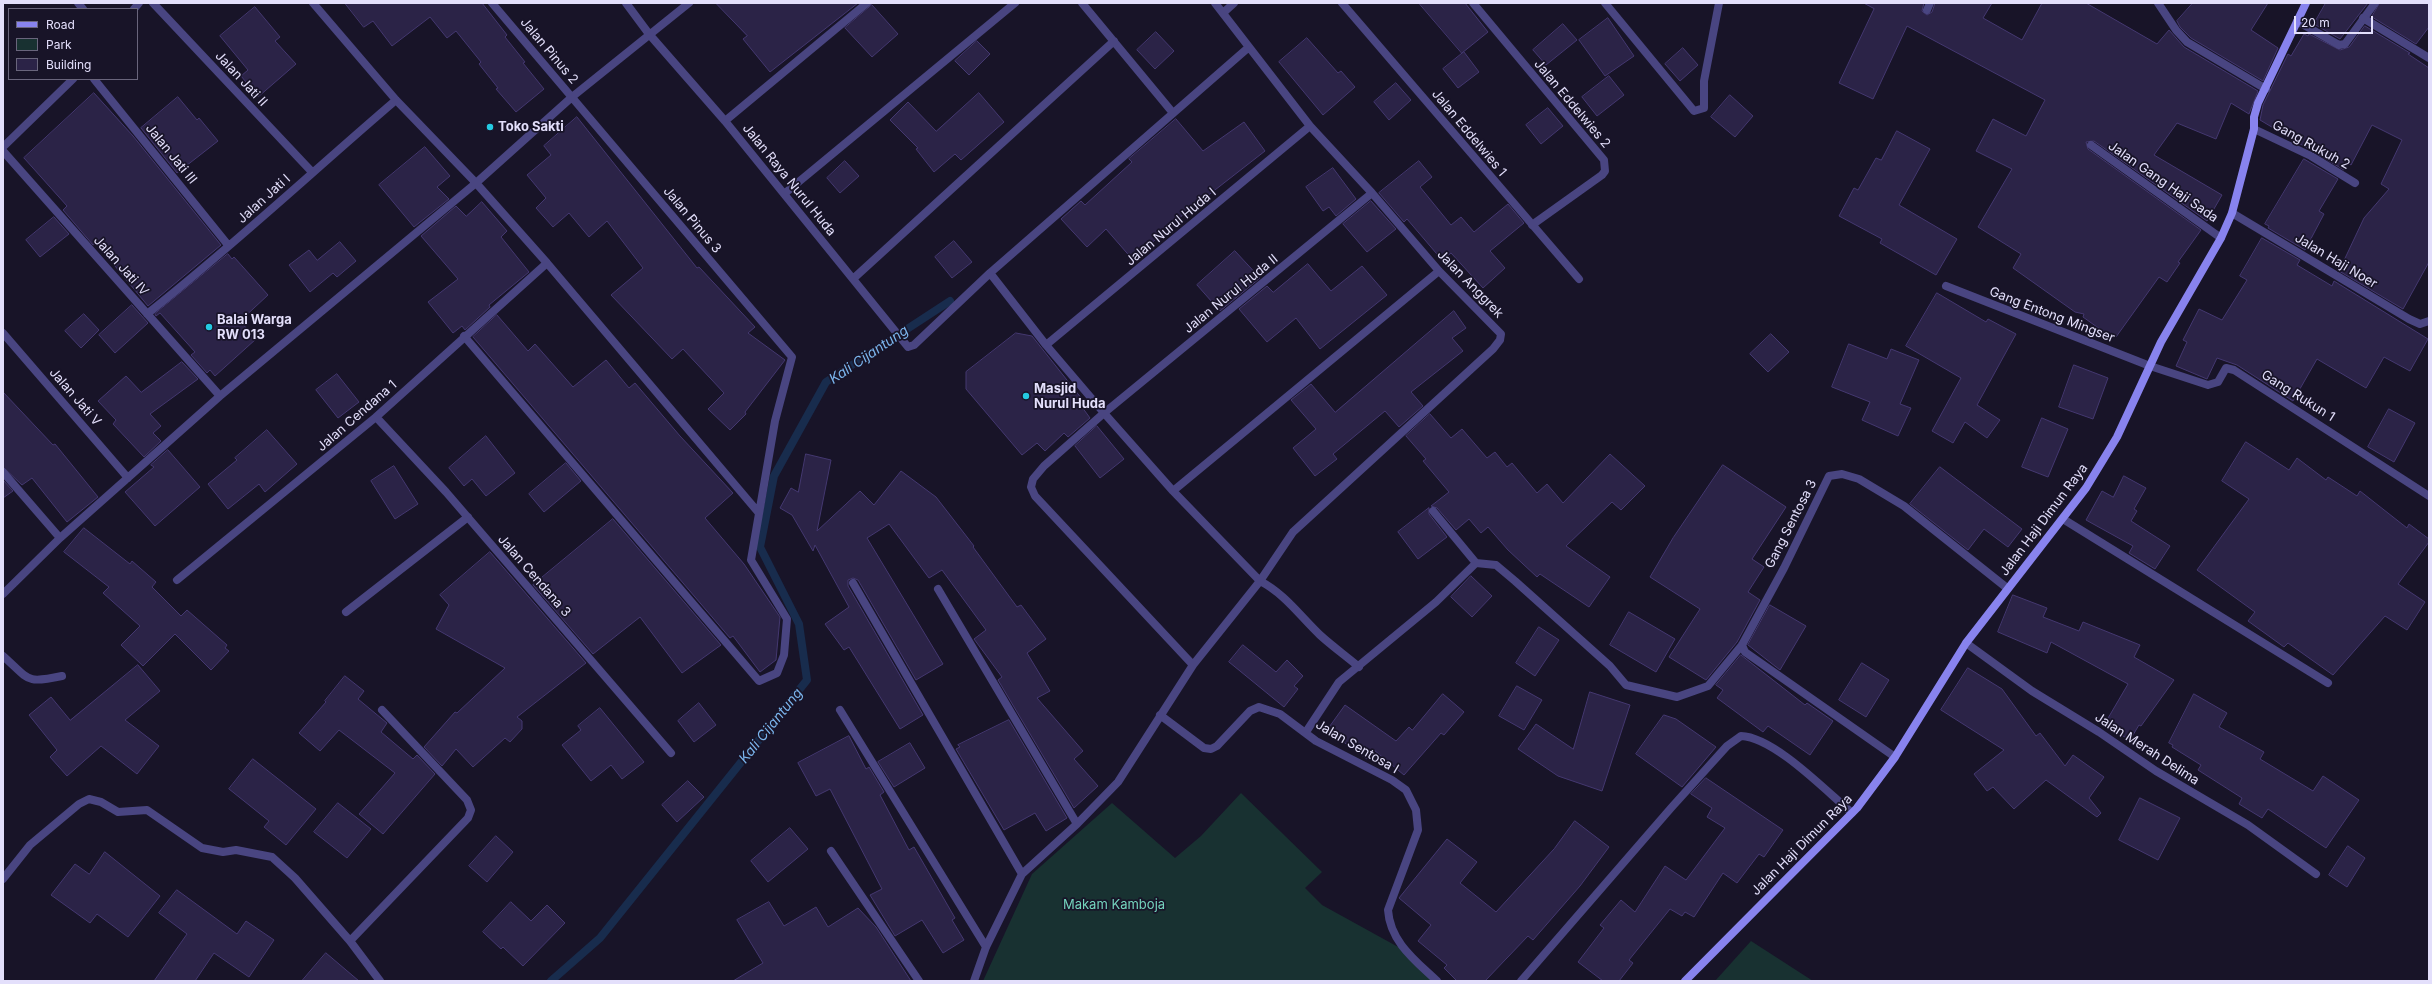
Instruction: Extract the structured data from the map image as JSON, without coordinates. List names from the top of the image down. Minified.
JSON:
{"streets":{"street":["Jalan Pinus 2","Jalan Jati II","Jalan Eddelwies 2","Jalan Eddelwies 1","Gang Rukuh 2","Jalan Jati III","Jalan Raya Nurul Huda","Jalan Gang Haji Sada","Jalan Jati I","Jalan Pinus 3","Jalan Nurul Huda I","Jalan Haji Noer","Jalan Jati IV","Jalan Anggrek","Jalan Nurul Huda II","Gang Entong Mingser","Gang Rukun 1","Jalan Jati V","Jalan Cendana 1","Jalan Haji Dimun Raya","Gang Sentosa 3","Jalan Cendana 3","Jalan Sentosa I","Jalan Merah Delima"]},"crossings":[["Jalan Pinus 2","Jalan Pinus 3"],["Jalan Jati II","Jalan Jati I"],["Jalan Eddelwies 2","Jalan Eddelwies 1"],["Gang Rukuh 2","Jalan Haji Dimun Raya"],["Jalan Jati III","Jalan Jati I"],["Jalan Gang Haji Sada","Jalan Haji Dimun Raya"],["Jalan Jati I","Jalan Jati IV"],["Jalan Nurul Huda I","Jalan Anggrek"],["Jalan Haji Noer","Jalan Haji Dimun Raya"],["Jalan Anggrek","Jalan Nurul Huda II"],["Gang Entong Mingser","Gang Rukun 1"],["Gang Entong Mingser","Jalan Haji Dimun Raya"],["Gang Rukun 1","Jalan Haji Dimun Raya"],["Jalan Cendana 1","Jalan Cendana 3"],["Jalan Haji Dimun Raya","Gang Sentosa 3"],["Jalan Haji Dimun Raya","Jalan Merah Delima"]],"water":["Kali Cijantung"],"parks":["Makam Kamboja"],"places":["Toko Sakti","Balai Warga RW 013","Masjid Nurul Huda"],"legend":["Road","Park","Building"],"scale_bar":"20 m"}
